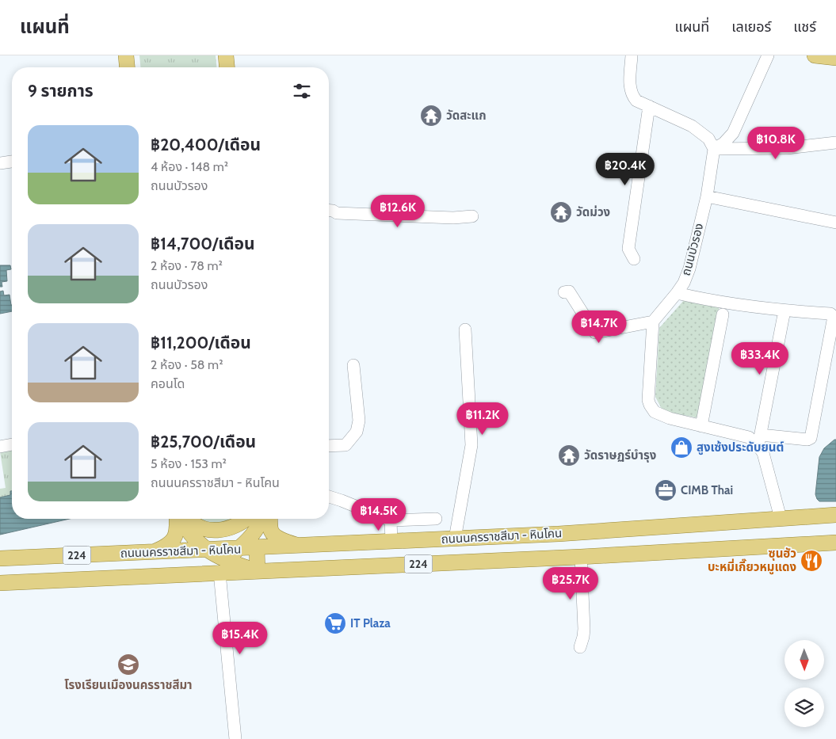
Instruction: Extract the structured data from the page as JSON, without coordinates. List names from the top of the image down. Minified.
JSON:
{"streets":{"main road":["ถนนนครราชสีมา - หินโคน","224"],"street":["ถนนบัวรอง"]},"places":{"temple":["วัดสะแก","วัดม่วง","วัดราษฏร์บำรุง"],"shop":["สูงเซ้งประดับยนต์"],"office":["CIMB Thai"],"restaurant":["ซุนฮัว บะหมี่เกี๊ยวหมูแดง"],"supermarket":["IT Plaza"],"school or university":["โรงเรียนเมืองนครราชสีมา"]},"north":"bottom","page":{"header":"แผนที่","nav":["แผนที่","เลเยอร์","แชร์"],"heading":"9 รายการ","list":[{"name":"฿20,400/เดือน","note":"4 ห้อง · 148 m² · ถนนบัวรอง"},{"name":"฿14,700/เดือน","note":"2 ห้อง · 78 m² · ถนนบัวรอง"},{"name":"฿11,200/เดือน","note":"2 ห้อง · 58 m² · คอนโด"},{"name":"฿25,700/เดือน","note":"5 ห้อง · 153 m² · ถนนนครราชสีมา - หินโคน"}],"price":["฿10.8K","฿20.4K","฿12.6K","฿14.7K","฿33.4K","฿11.2K","฿14.5K","฿25.7K","฿15.4K"]}}
